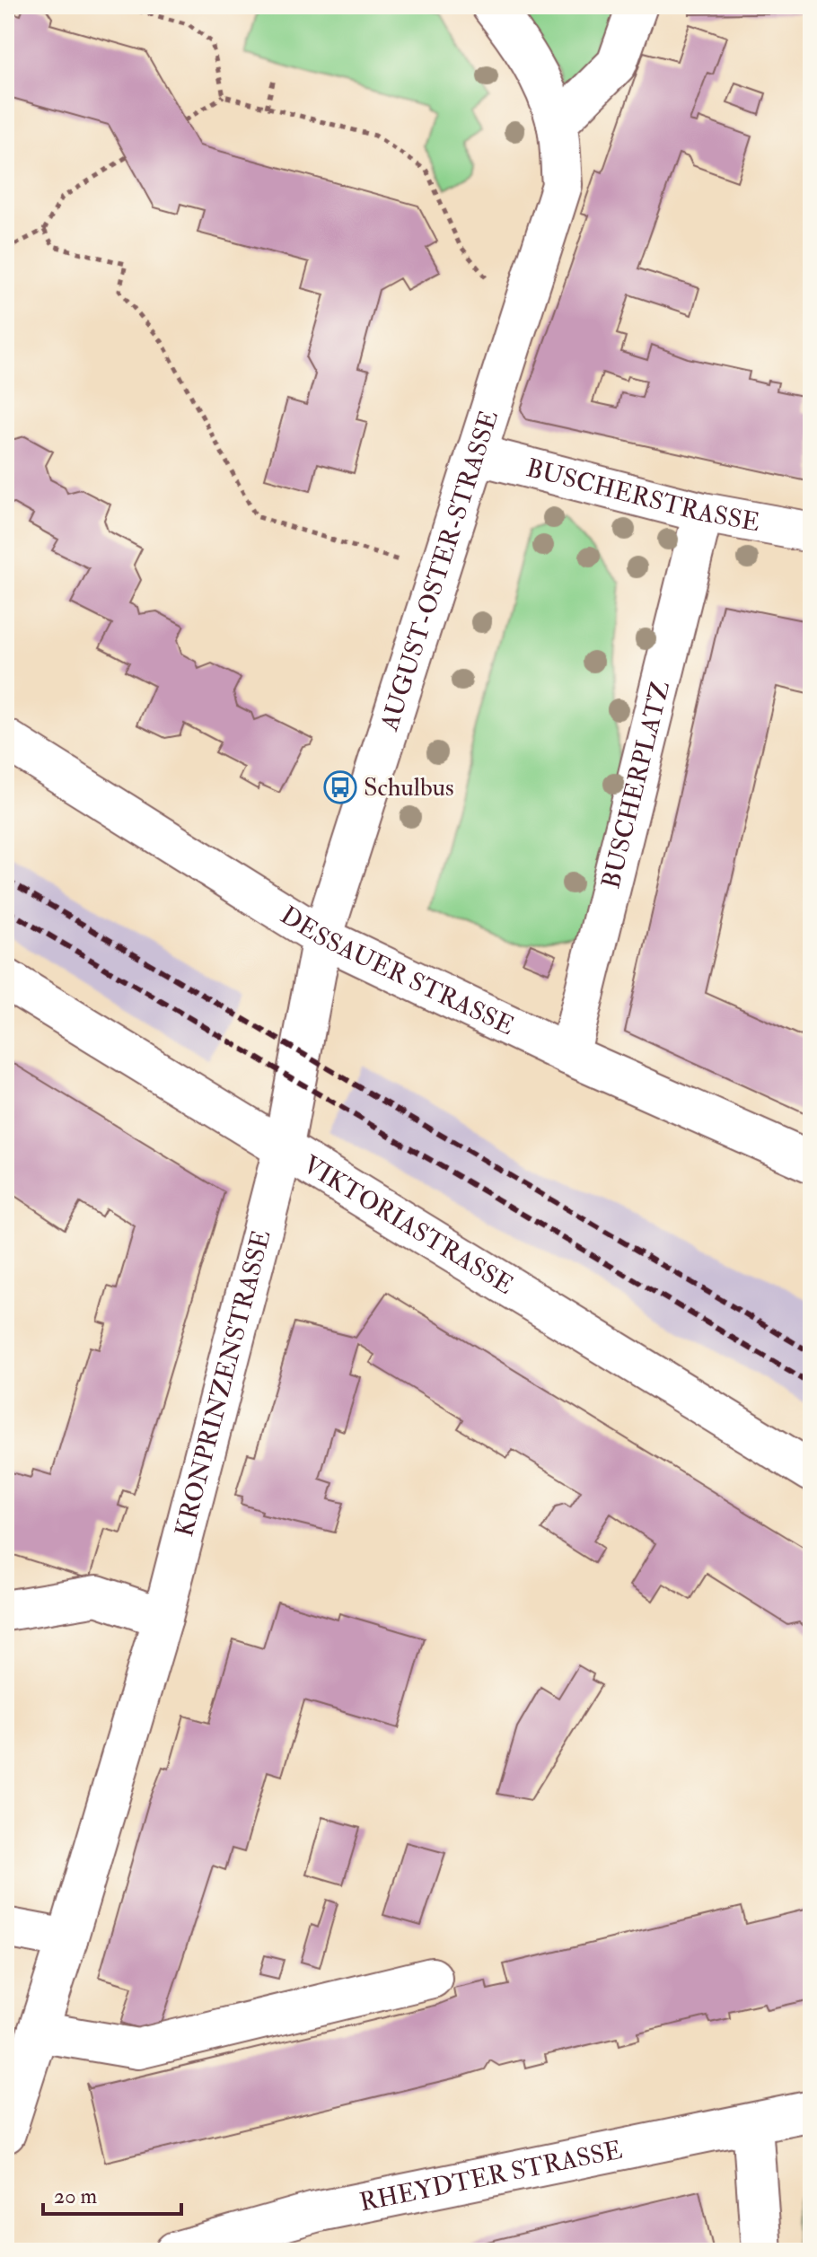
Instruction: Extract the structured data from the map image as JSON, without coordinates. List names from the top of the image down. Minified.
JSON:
{"streets":{"street":["BUSCHERSTRASSE","AUGUST-OSTER-STRASSE","BUSCHERPLATZ","DESSAUER STRASSE","VIKTORIASTRASSE","KRONPRINZENSTRASSE","RHEYDTER STRASSE"]},"crossings":[["BUSCHERSTRASSE","AUGUST-OSTER-STRASSE"],["BUSCHERSTRASSE","BUSCHERPLATZ"],["AUGUST-OSTER-STRASSE","DESSAUER STRASSE"],["AUGUST-OSTER-STRASSE","VIKTORIASTRASSE"],["AUGUST-OSTER-STRASSE","KRONPRINZENSTRASSE"],["BUSCHERPLATZ","DESSAUER STRASSE"],["VIKTORIASTRASSE","KRONPRINZENSTRASSE"]],"places":{"bus stop":["Schulbus"]},"scale_bar":"20 m"}
